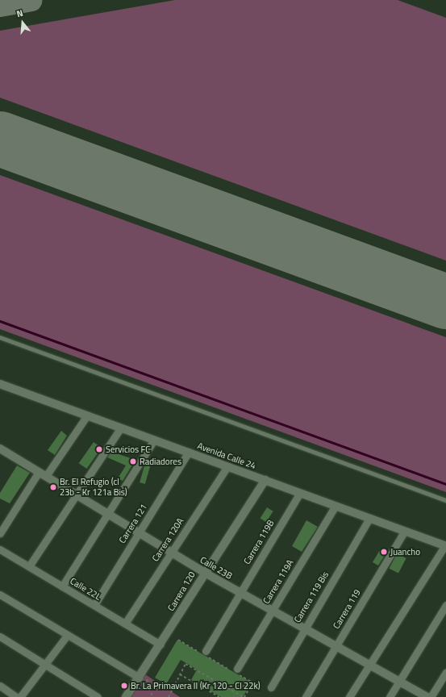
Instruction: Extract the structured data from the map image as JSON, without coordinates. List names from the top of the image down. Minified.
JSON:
{"streets":{"street":["Avenida Calle 24","Carrera 121","Carrera 120A","Carrera 119B","Calle 23B","Carrera 119A","Calle 22L","Carrera 120","Carrera 119 Bis","Carrera 119"]},"crossings":[["Avenida Calle 24","Carrera 121"],["Avenida Calle 24","Carrera 120A"],["Avenida Calle 24","Carrera 119B"],["Avenida Calle 24","Carrera 119A"],["Avenida Calle 24","Carrera 120"],["Avenida Calle 24","Carrera 119 Bis"],["Avenida Calle 24","Carrera 119"],["Carrera 121","Calle 23B"],["Carrera 121","Calle 22L"],["Carrera 120A","Calle 23B"],["Carrera 120A","Calle 22L"],["Carrera 119B","Calle 23B"],["Calle 23B","Carrera 119A"],["Calle 23B","Carrera 120"],["Calle 23B","Carrera 119 Bis"],["Calle 23B","Carrera 119"],["Calle 22L","Carrera 120"]],"places":["Servicios FC","Radiadores","Br. El Refugio (cl 23b - Kr 121a Bis)","Juancho","Br. La Primavera II (Kr 120 - Cl 22k)"],"north":"top"}
